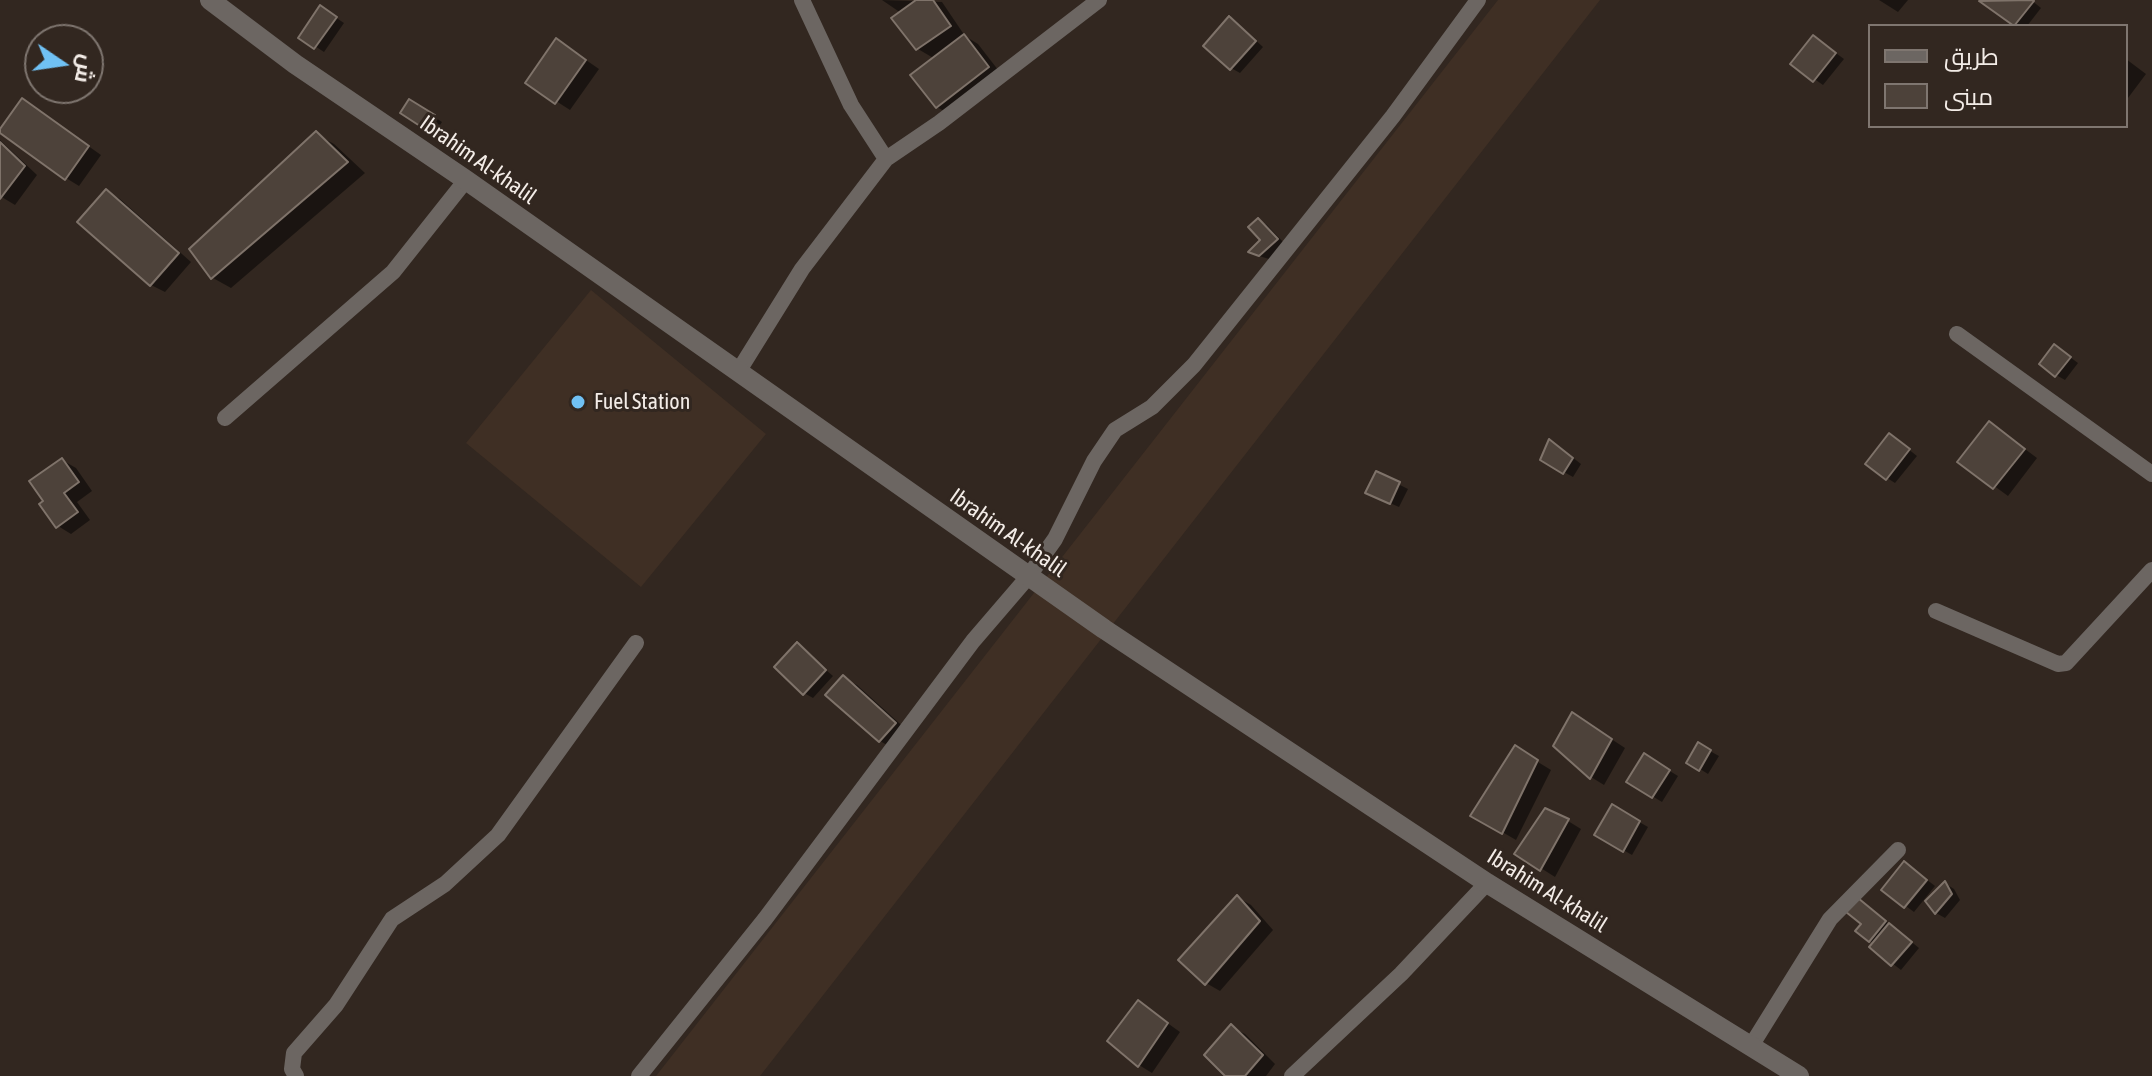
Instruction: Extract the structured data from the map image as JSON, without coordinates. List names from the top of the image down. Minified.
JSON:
{"streets":{"street":["Ibrahim Al-khalil"]},"places":["Fuel Station"],"legend":["طريق","مبنى"],"north":"right"}
